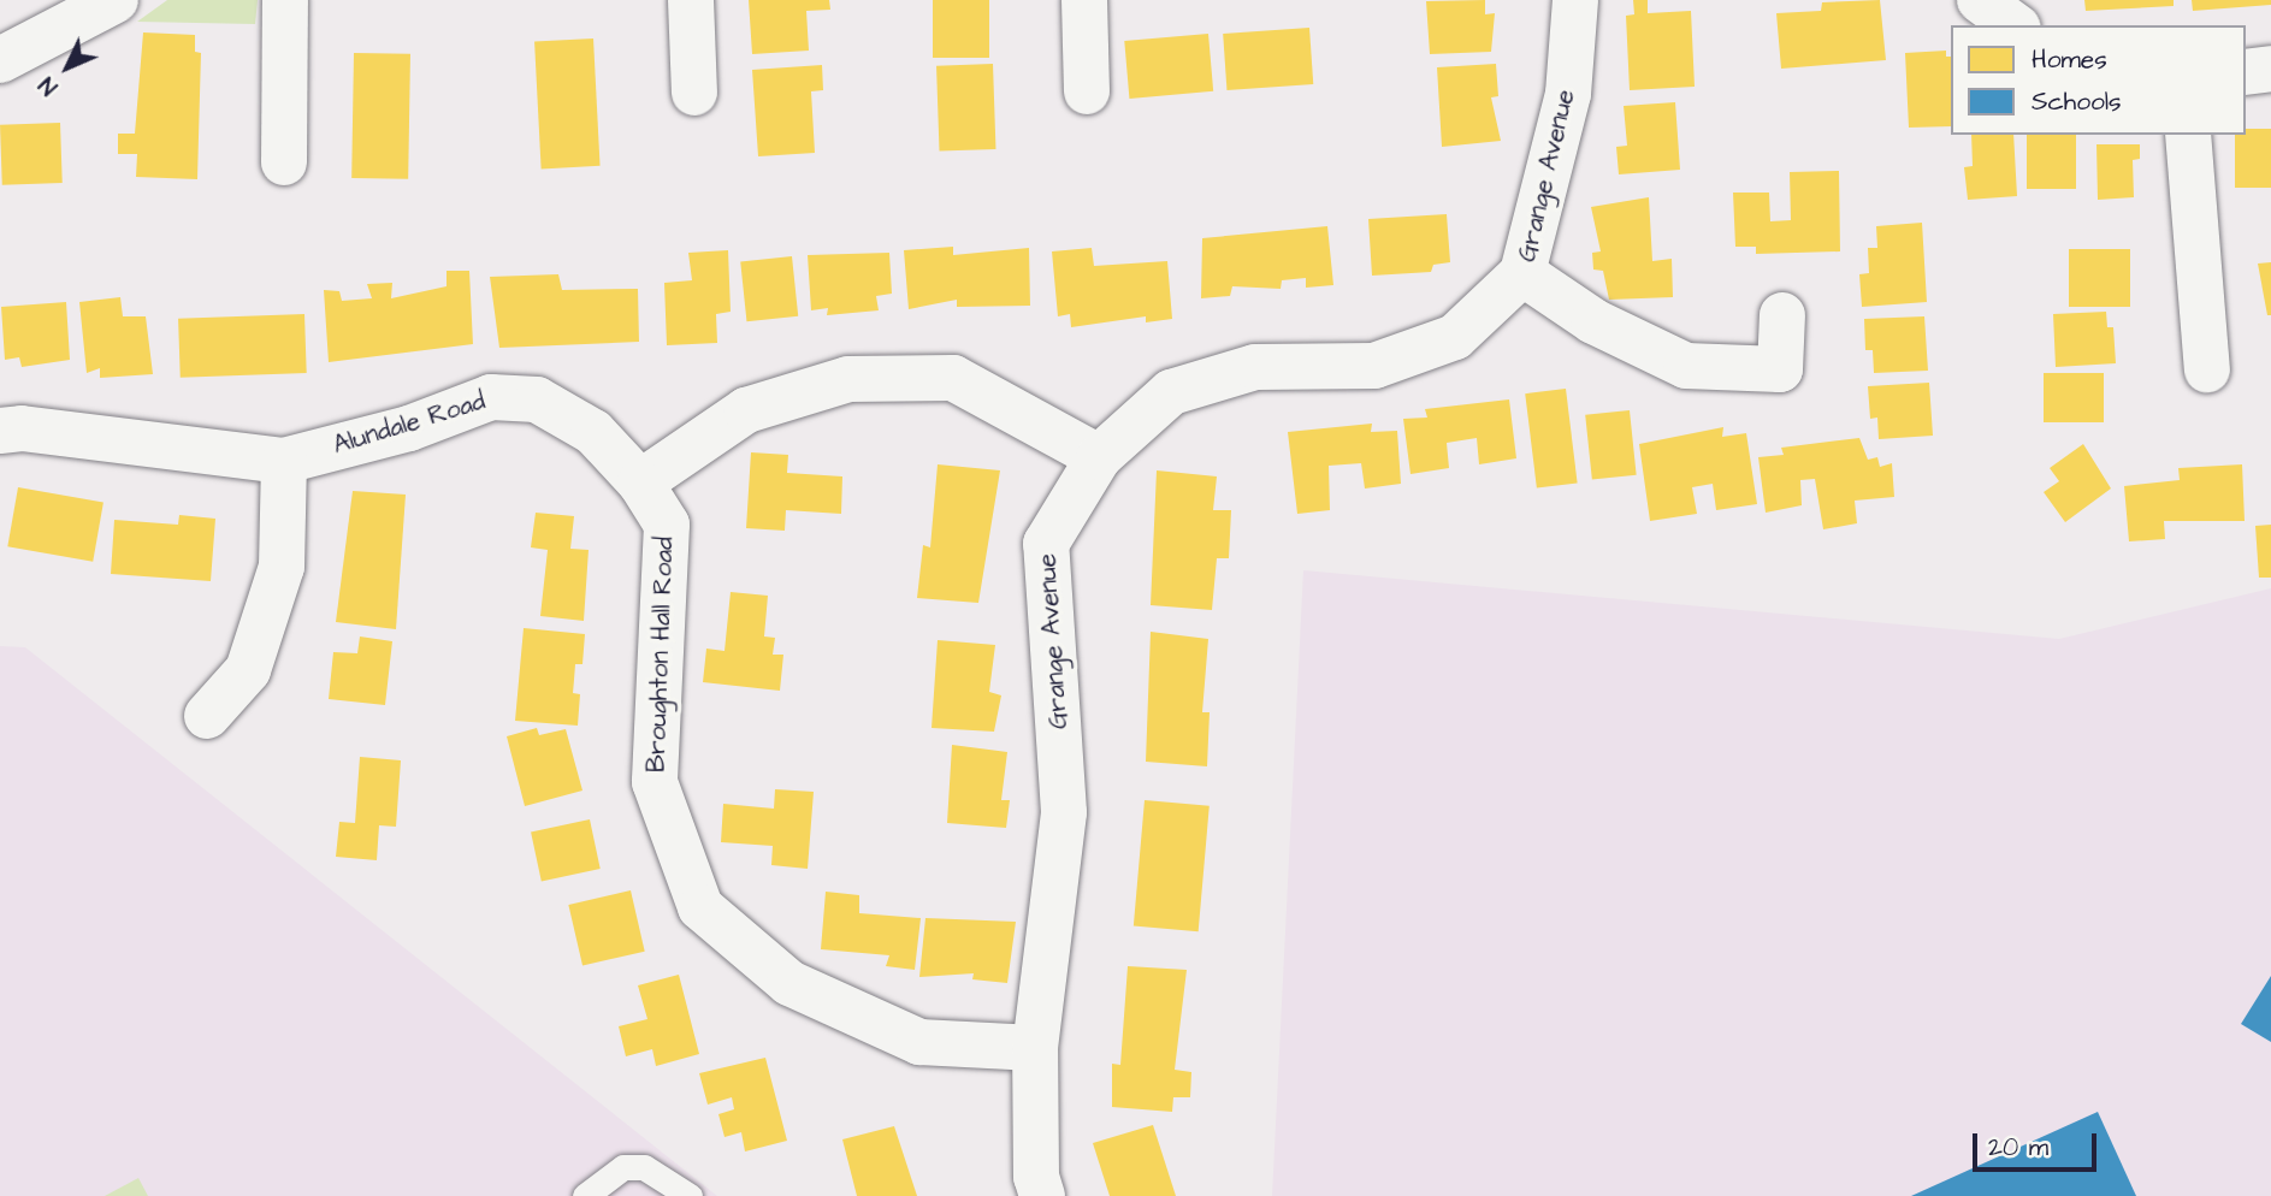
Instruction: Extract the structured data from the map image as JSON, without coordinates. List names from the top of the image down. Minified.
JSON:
{"streets":{"street":["Grange Avenue","Alundale Road","Broughton Hall Road"]},"crossings":[["Grange Avenue","Broughton Hall Road"],["Alundale Road","Broughton Hall Road"]],"legend":["Homes","Schools"],"scale_bar":"20 m","north":"bottom left"}
